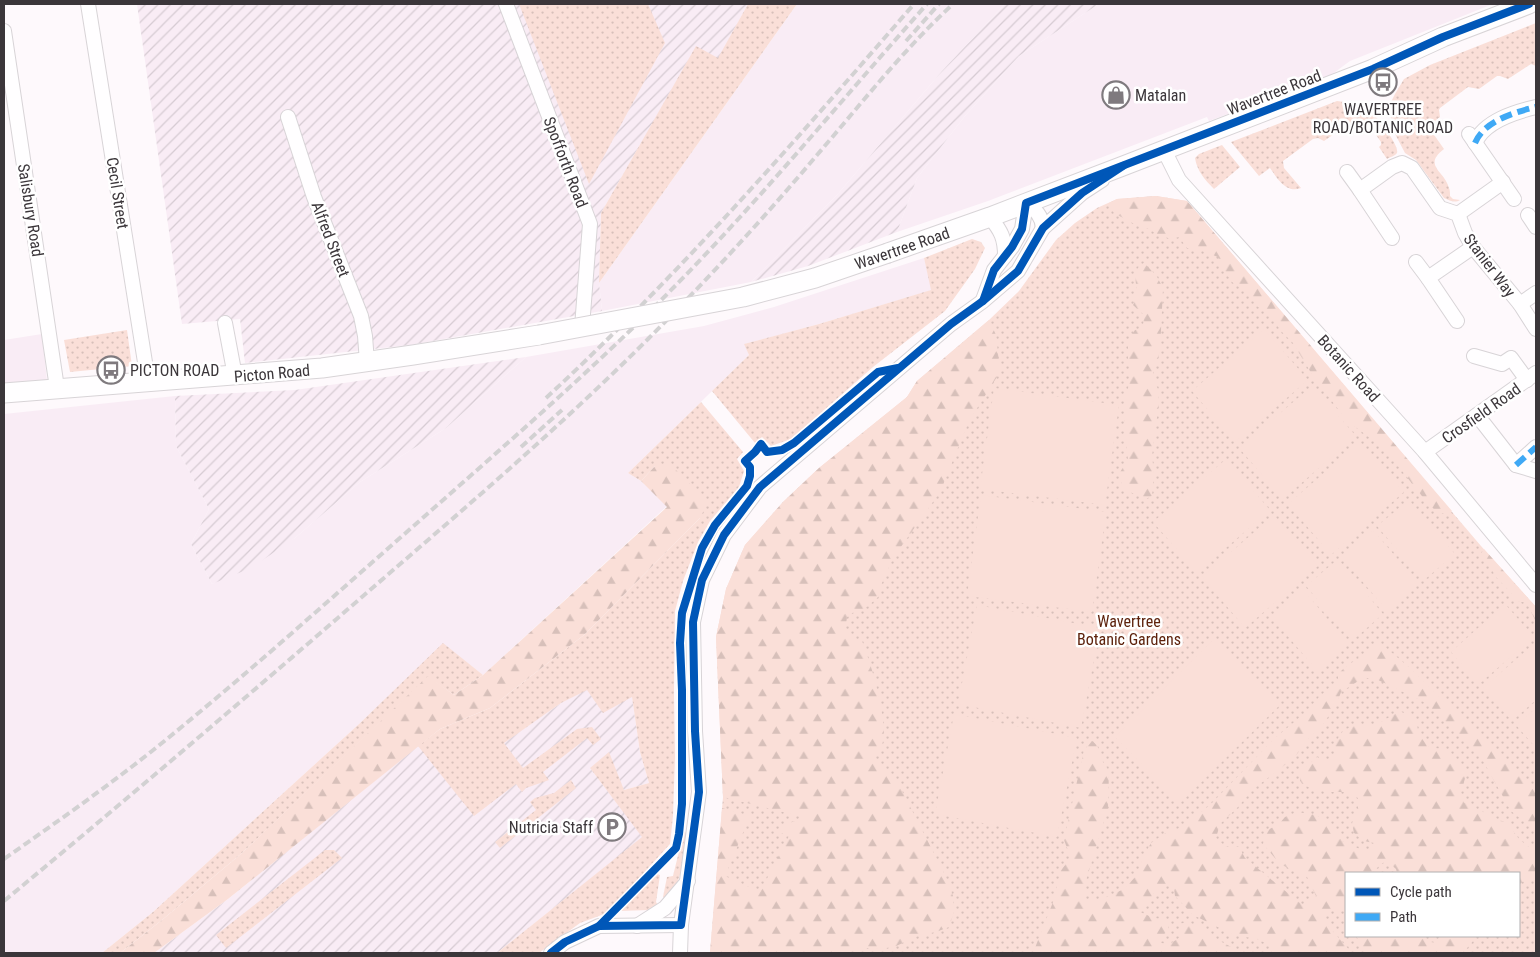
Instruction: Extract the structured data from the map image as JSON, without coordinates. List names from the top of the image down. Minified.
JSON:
{"streets":{"main road":["Wavertree Road","Picton Road"],"street":["Spofforth Road","Cecil Street","Salisbury Road","Alfred Street","Stanier Way","Botanic Road","Crosfield Road"]},"crossings":[["Wavertree Road","Spofforth Road"],["Wavertree Road","Botanic Road"],["Wavertree Road","Picton Road"],["Cecil Street","Picton Road"],["Salisbury Road","Picton Road"],["Alfred Street","Picton Road"],["Botanic Road","Crosfield Road"]],"parks":["Wavertree Botanic Gardens"],"places":{"bus stop":["WAVERTREE ROAD/BOTANIC ROAD","PICTON ROAD"],"shop":["Matalan"],"parking":["Nutricia Staff"]},"legend":["Cycle path","Path"]}
